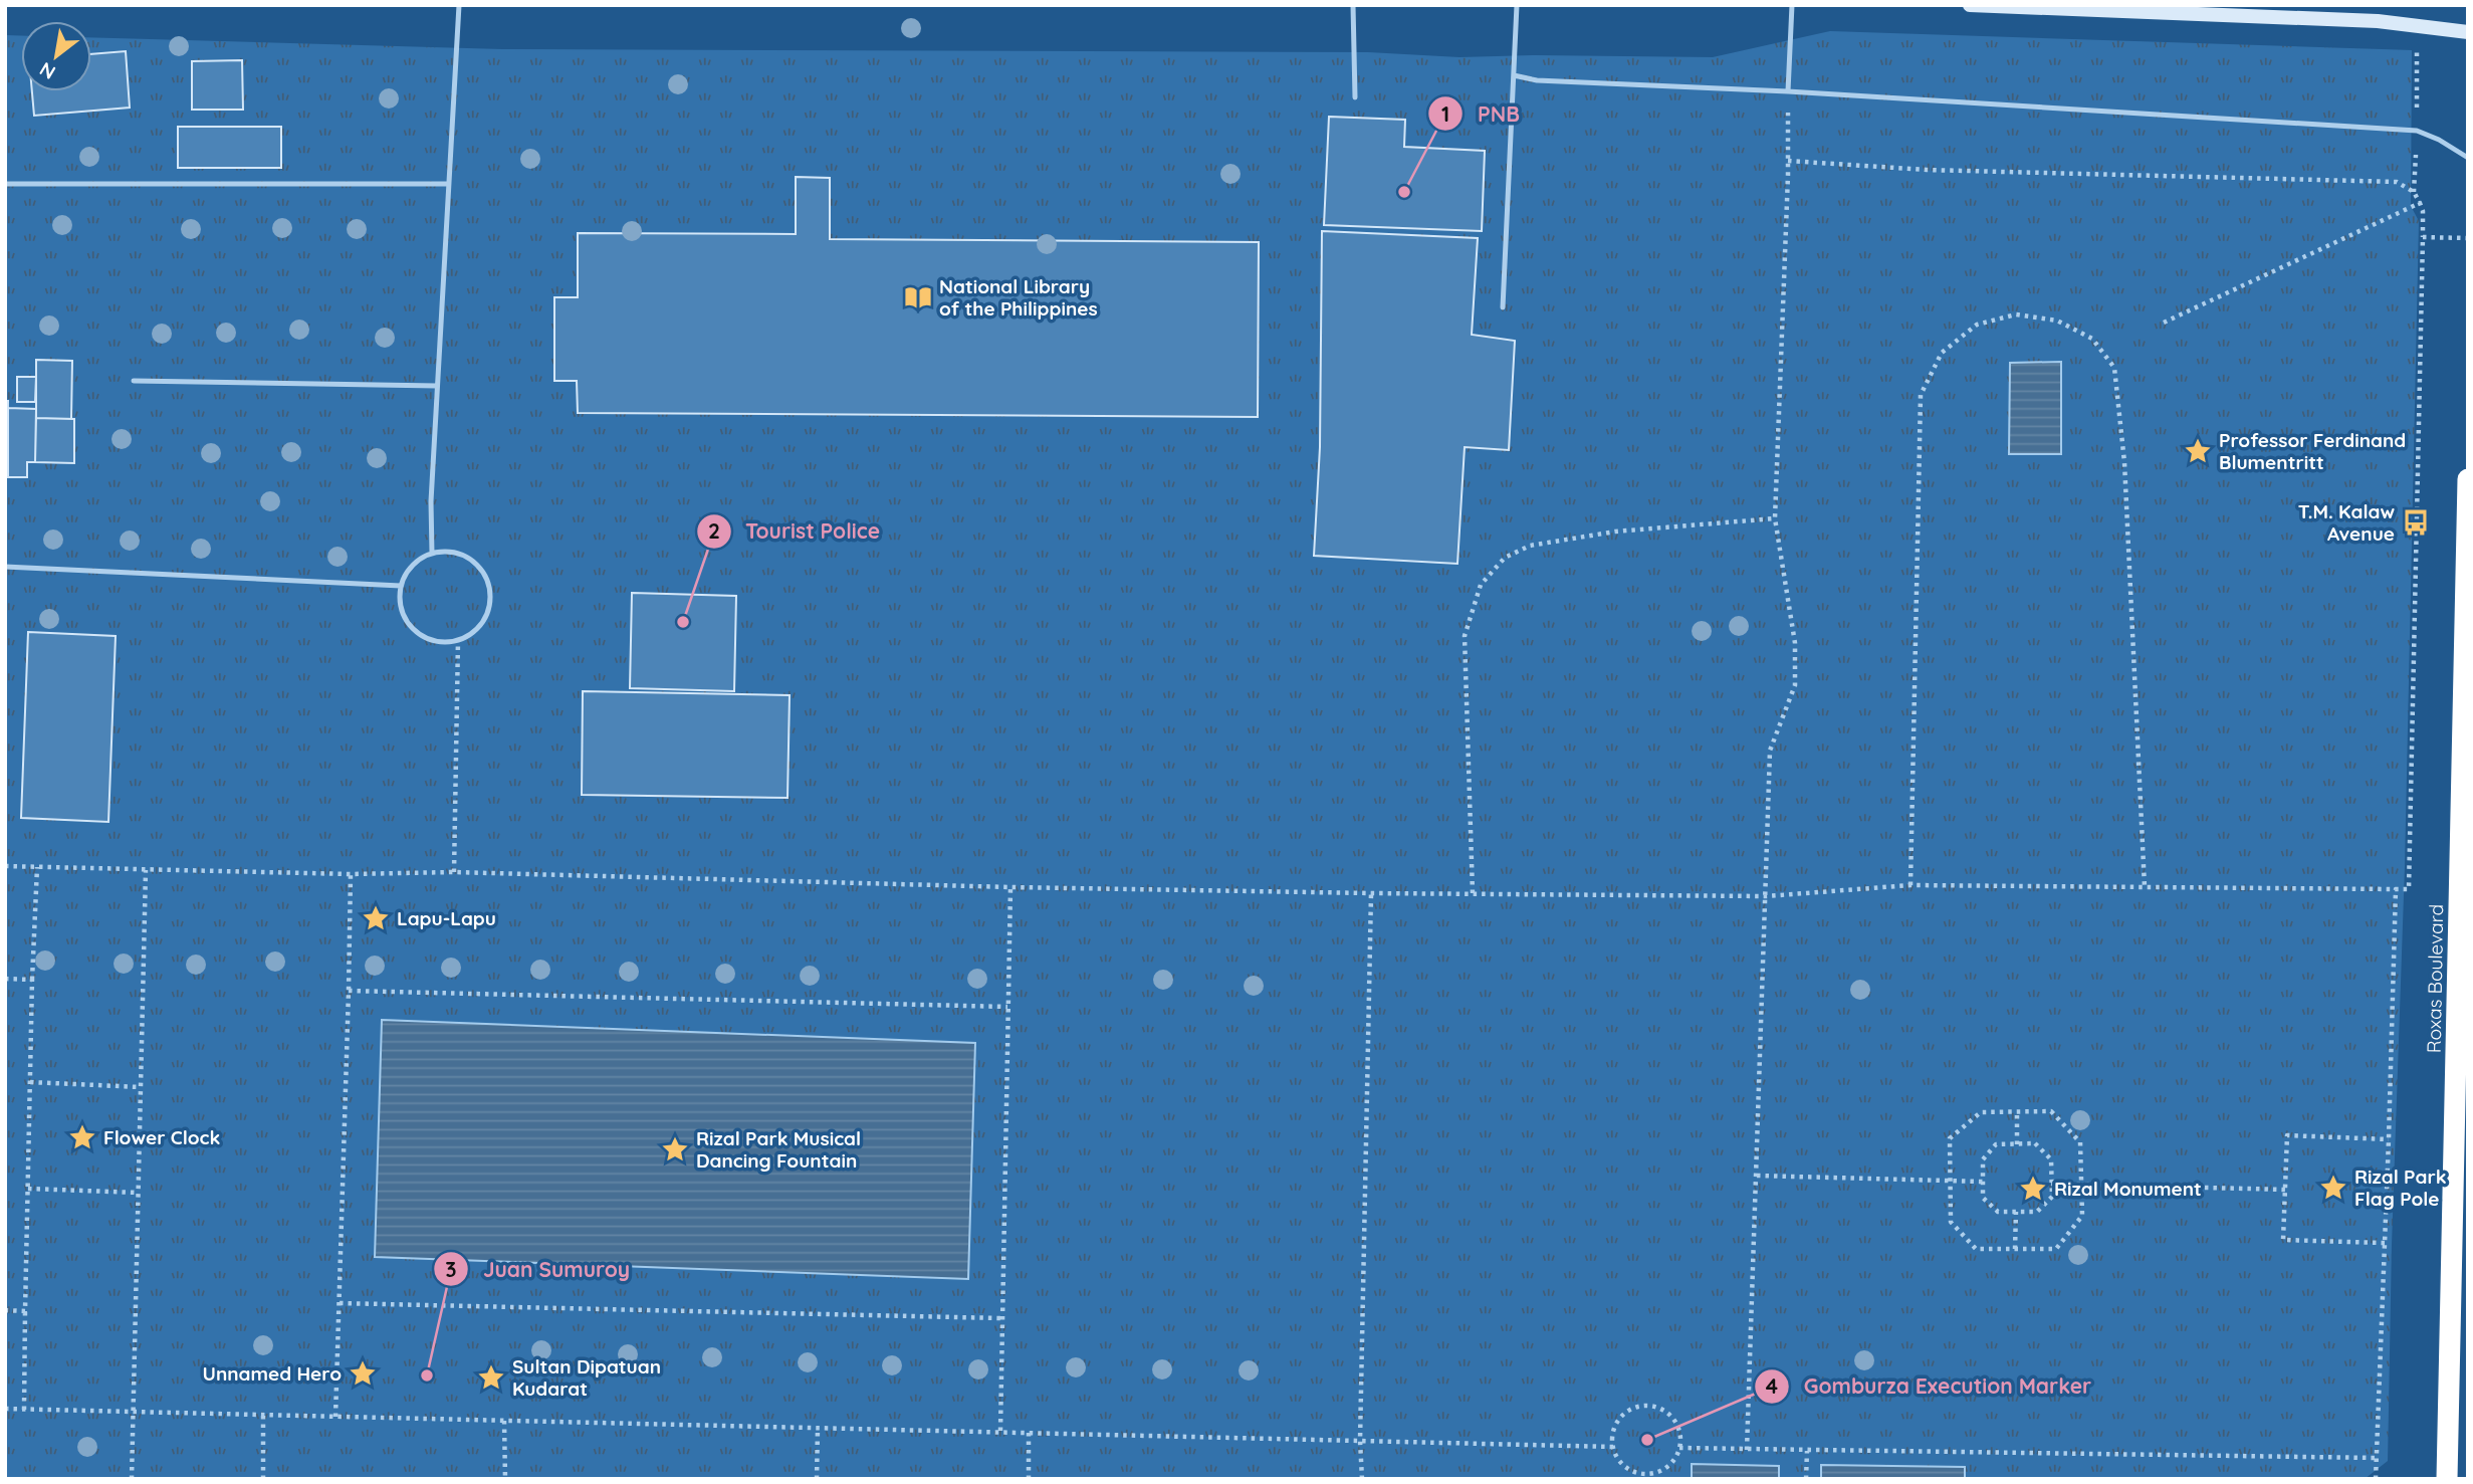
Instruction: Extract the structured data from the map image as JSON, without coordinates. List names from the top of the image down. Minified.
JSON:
{"streets":{"highway":["Roxas Boulevard"]},"places":{"other":["PNB","Tourist Police","Juan Sumuroy","Gomburza Execution Marker"],"library":["National Library of the Philippines"],"place":["Professor Ferdinand Blumentritt","Lapu-Lapu","Flower Clock","Rizal Park Musical Dancing Fountain","Rizal Park Flag Pole","Rizal Monument","Unnamed Hero","Sultan Dipatuan Kudarat"],"bus stop":["T.M. Kalaw Avenue"]},"north":"bottom left"}
